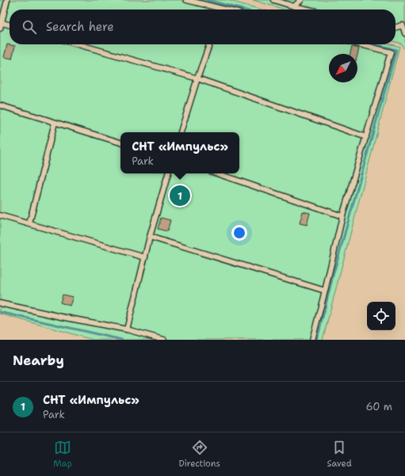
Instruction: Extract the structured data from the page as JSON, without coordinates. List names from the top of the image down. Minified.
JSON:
{"north":"bottom left","page":{"search":"Search here","popup":["СНТ «Импульс»","Park"],"pins":"1","heading":"Nearby","list":[{"mark":"1","name":"СНТ «Импульс»","note":"Park","value":"60 m"}],"nav":["Map","Directions","Saved"]}}
